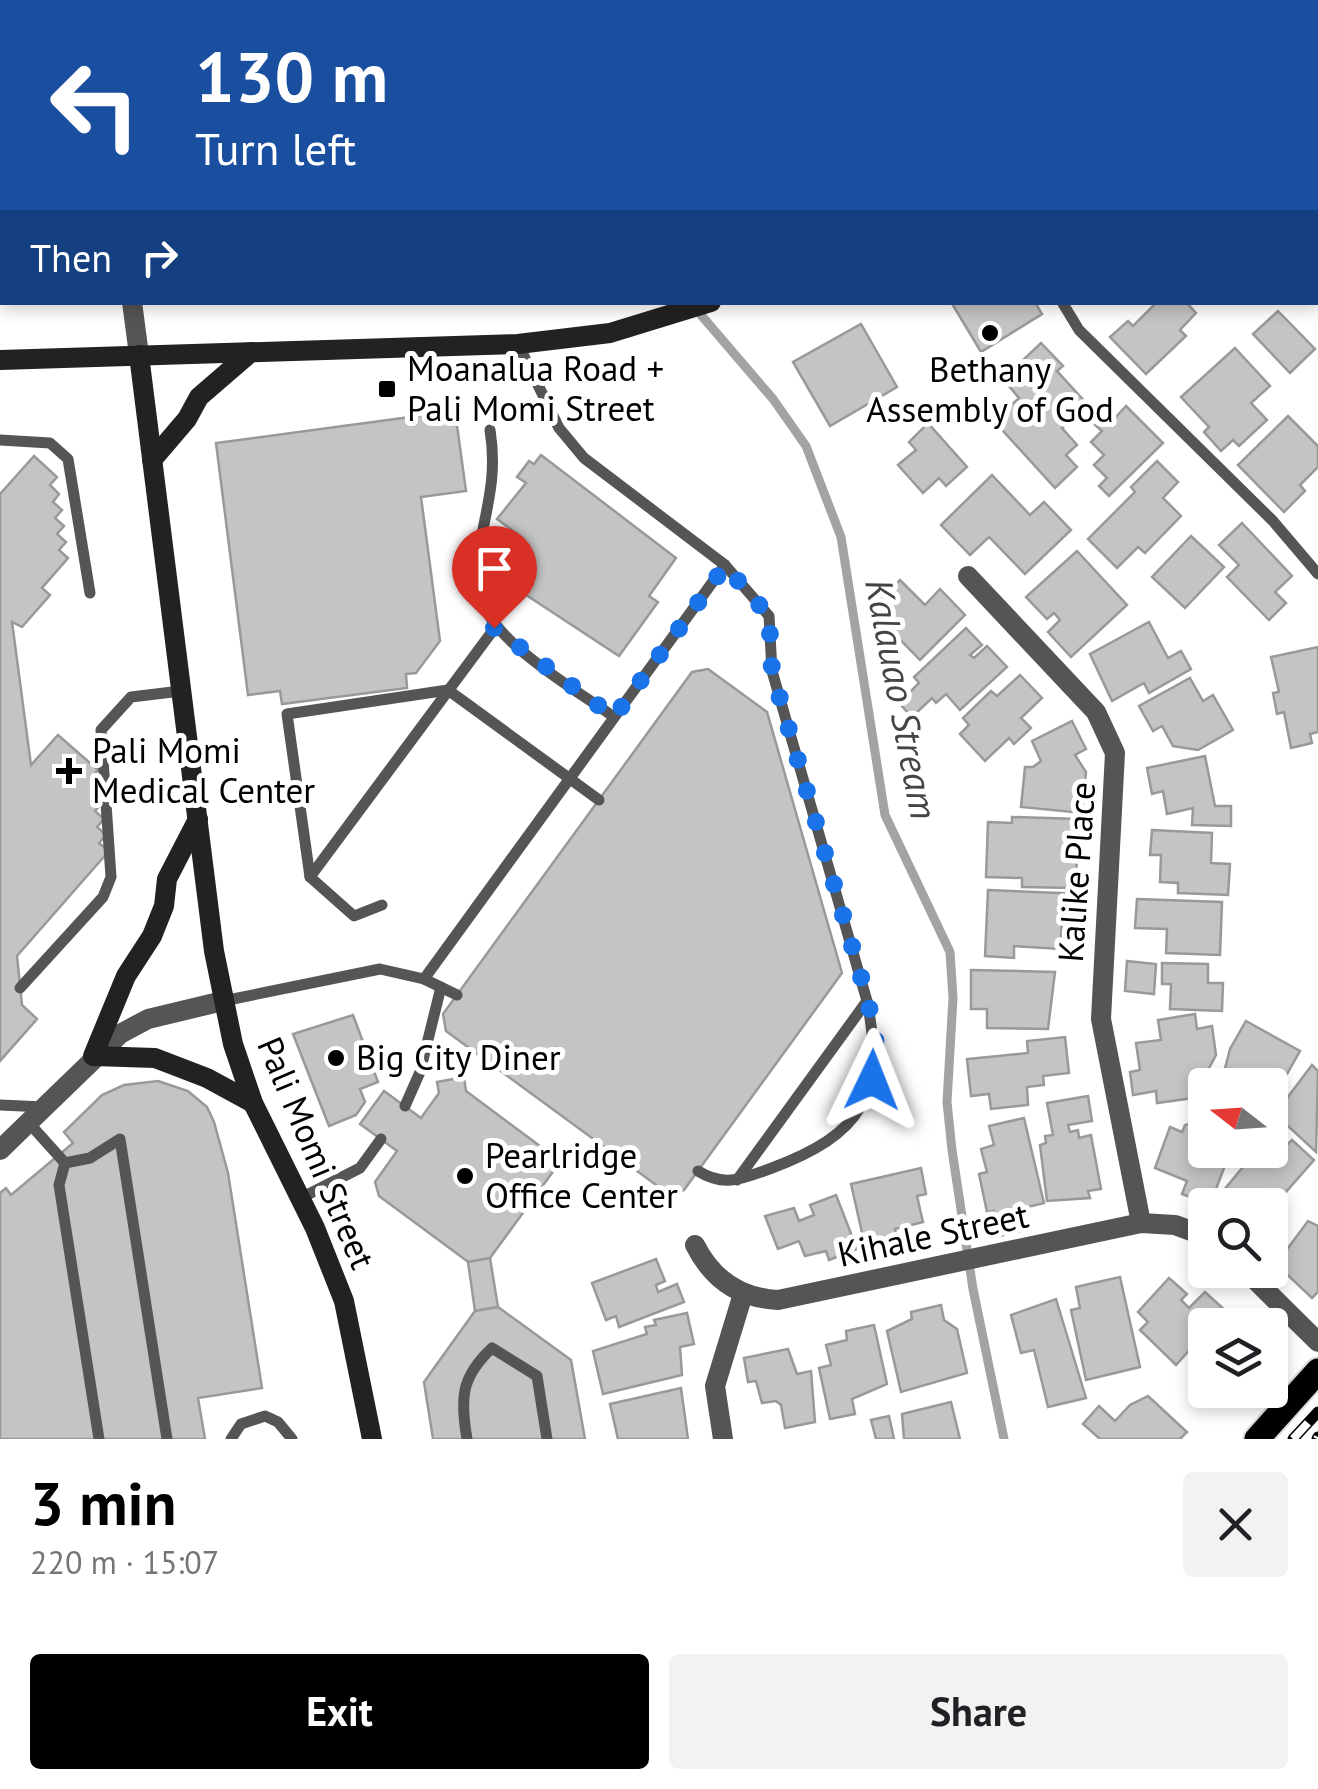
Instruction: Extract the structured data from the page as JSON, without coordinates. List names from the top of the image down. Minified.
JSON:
{"streets":{"street":["Kalike Place","Pali Momi Street","Kihale Street"]},"crossings":[["Kalike Place","Kihale Street"]],"water":["Kalauao Stream"],"places":{"other":["Bethany Assembly of God","Big City Diner","Pearlridge Office Center"],"transit":["Moanalua Road + Pali Momi Street"],"health":["Pali Momi Medical Center"]},"north":"left","page":{"turn":["130 m","Turn left"],"then":"Then","heading":["3 min","220 m · 15:07"],"buttons":["Exit","Share"]}}
